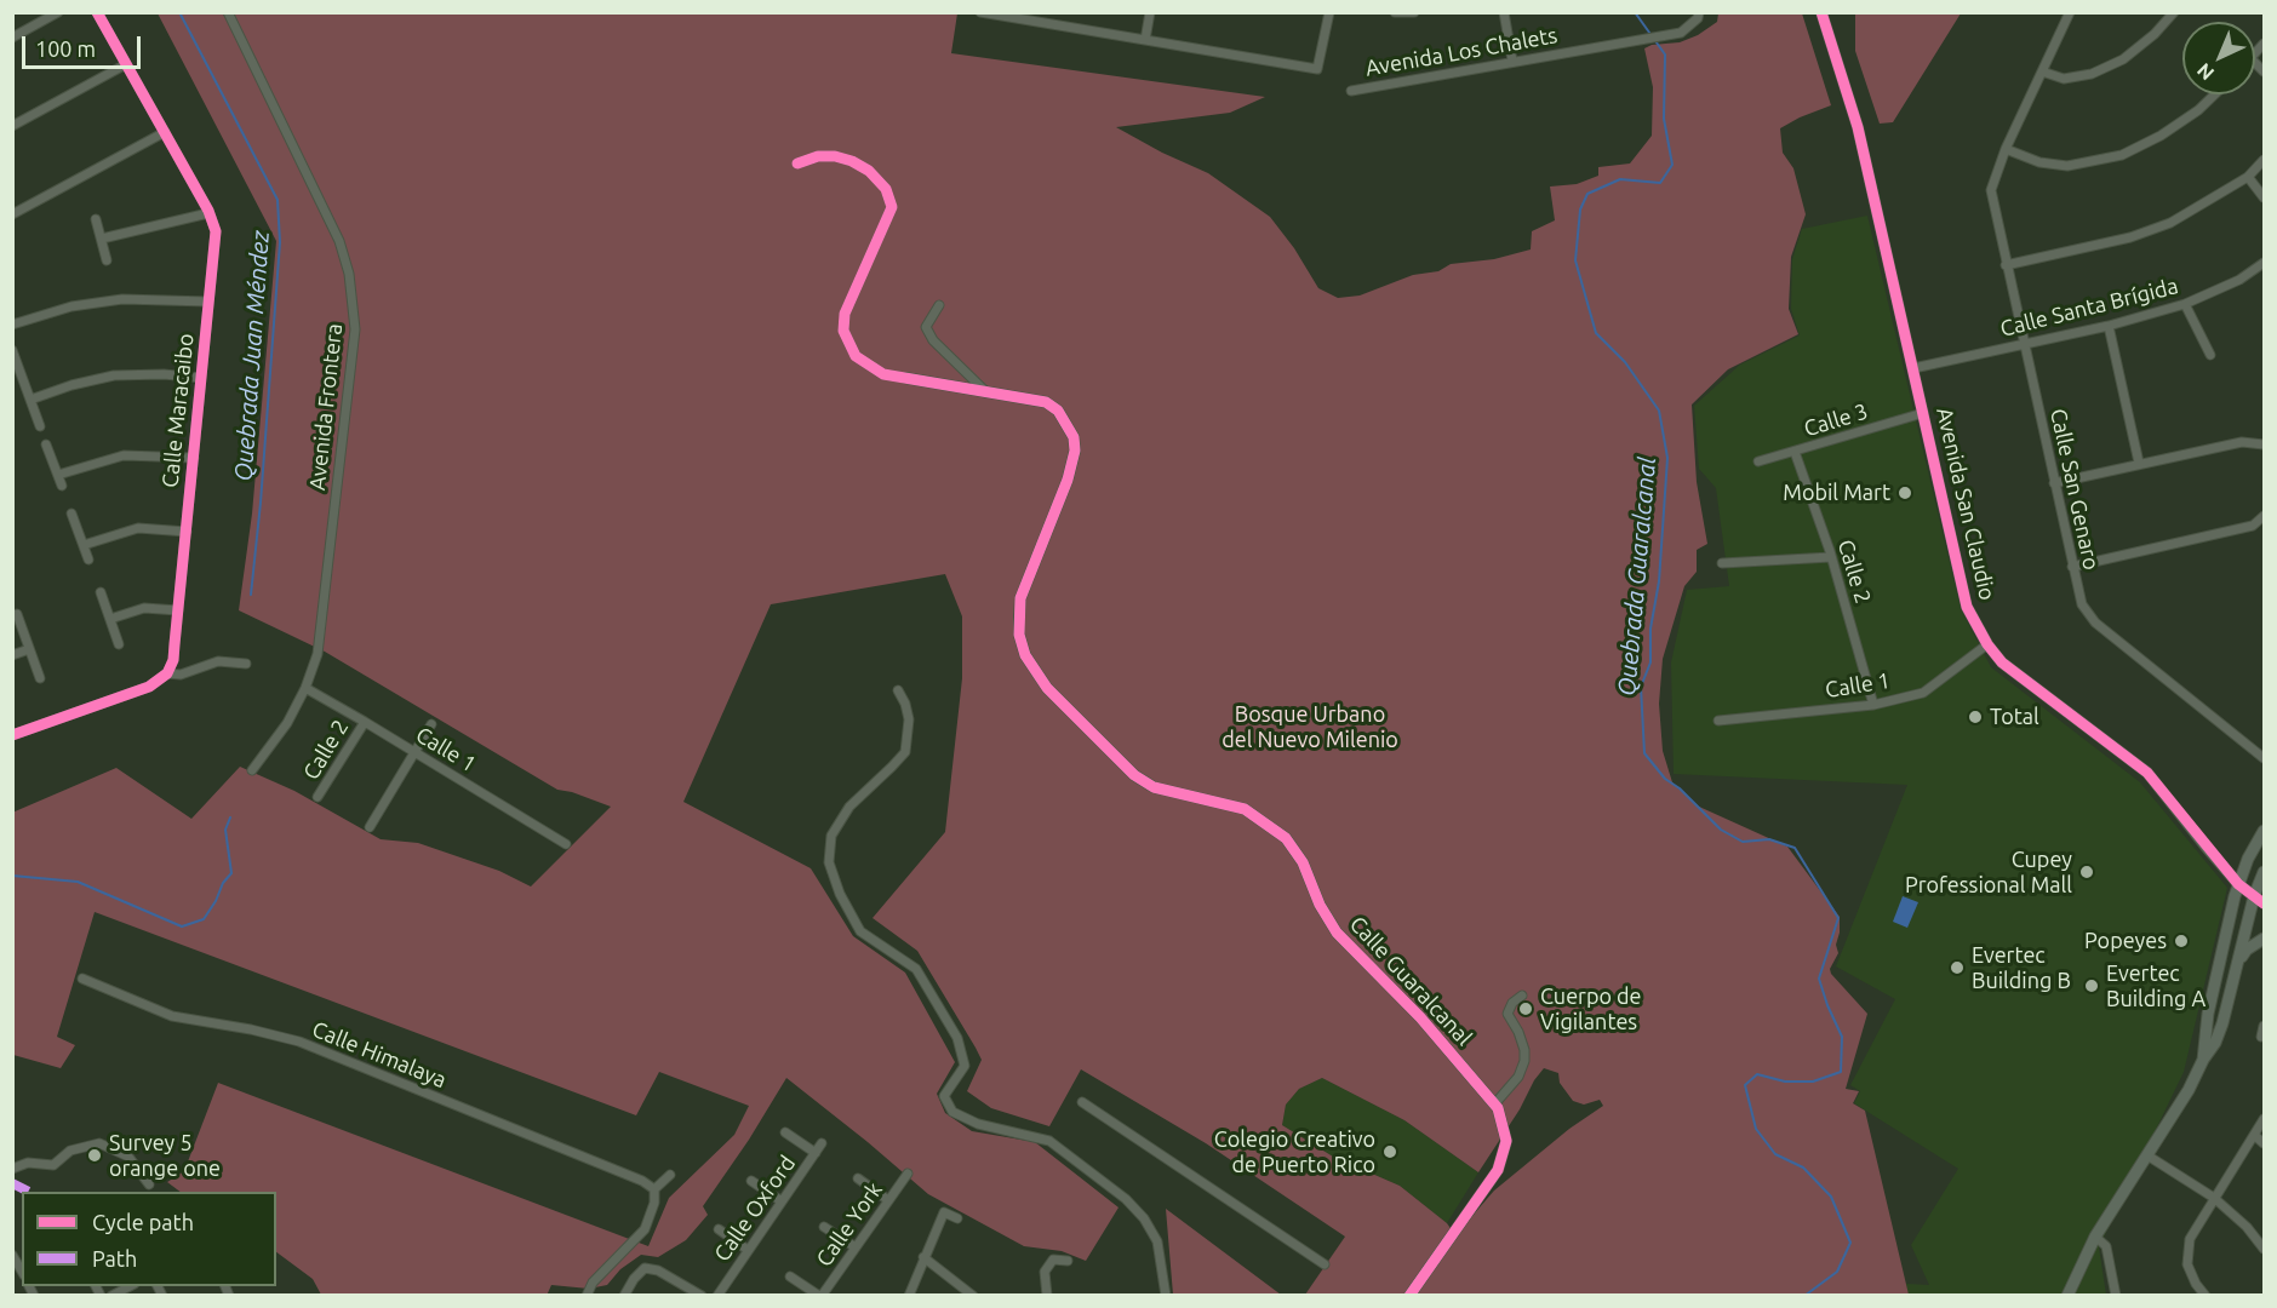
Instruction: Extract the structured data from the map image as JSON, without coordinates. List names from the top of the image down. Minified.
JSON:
{"streets":{"street":["Avenida Los Chalets","Calle Santa Brígida","Avenida Frontera","Calle Maracaibo","Calle 3","Calle San Genaro","Avenida San Claudio","Calle 2","Calle 1","Calle Guaralcanal","Calle Himalaya","Calle Oxford","Calle York"]},"crossings":[["Calle Santa Brígida","Calle San Genaro"],["Calle Santa Brígida","Avenida San Claudio"],["Avenida Frontera","Calle 1"],["Calle 3","Avenida San Claudio"],["Calle 3","Calle 2"],["Avenida San Claudio","Calle 1"],["Calle 2","Calle 1"]],"water":["Quebrada Juan Méndez","Quebrada Guaralcanal"],"parks":["Bosque Urbano del Nuevo Milenio"],"places":["Mobil Mart","Total","Cupey Professional Mall","Popeyes","Evertec Building B","Evertec Building A","Cuerpo de Vigilantes","Colegio Creativo de Puerto Rico","Survey 5 orange one"],"legend":["Cycle path","Path"],"scale_bar":"100 m","north":"bottom left"}
